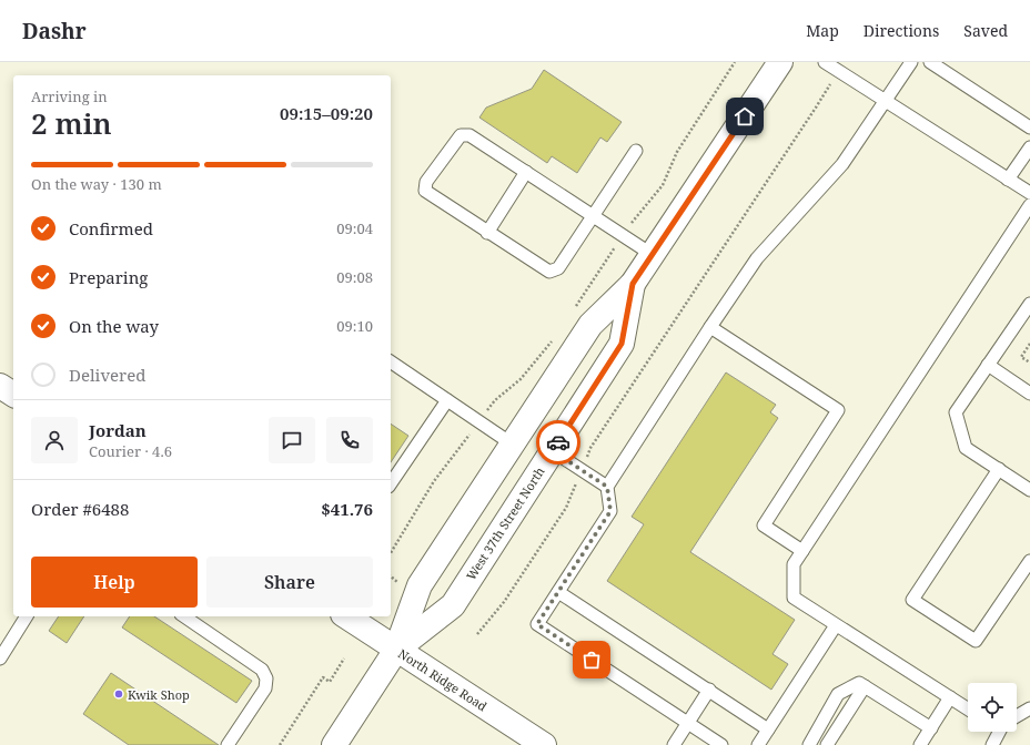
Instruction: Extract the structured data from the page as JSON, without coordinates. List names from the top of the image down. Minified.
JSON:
{"streets":{"street":["West 37th Street North","North Ridge Road"]},"crossings":[["West 37th Street North","North Ridge Road"]],"places":["Kwik Shop"],"page":{"header":"Dashr","nav":["Map","Directions","Saved"],"heading":["2 min","Arriving in","09:15–09:20"],"panel":["Jordan","Courier · 4.6","Order #6488","$41.76"],"bar":"On the way · 130 m","list":[["Confirmed","09:04"],["Preparing","09:08"],["On the way","09:10"],"Delivered"],"buttons":["Help","Share"]}}
